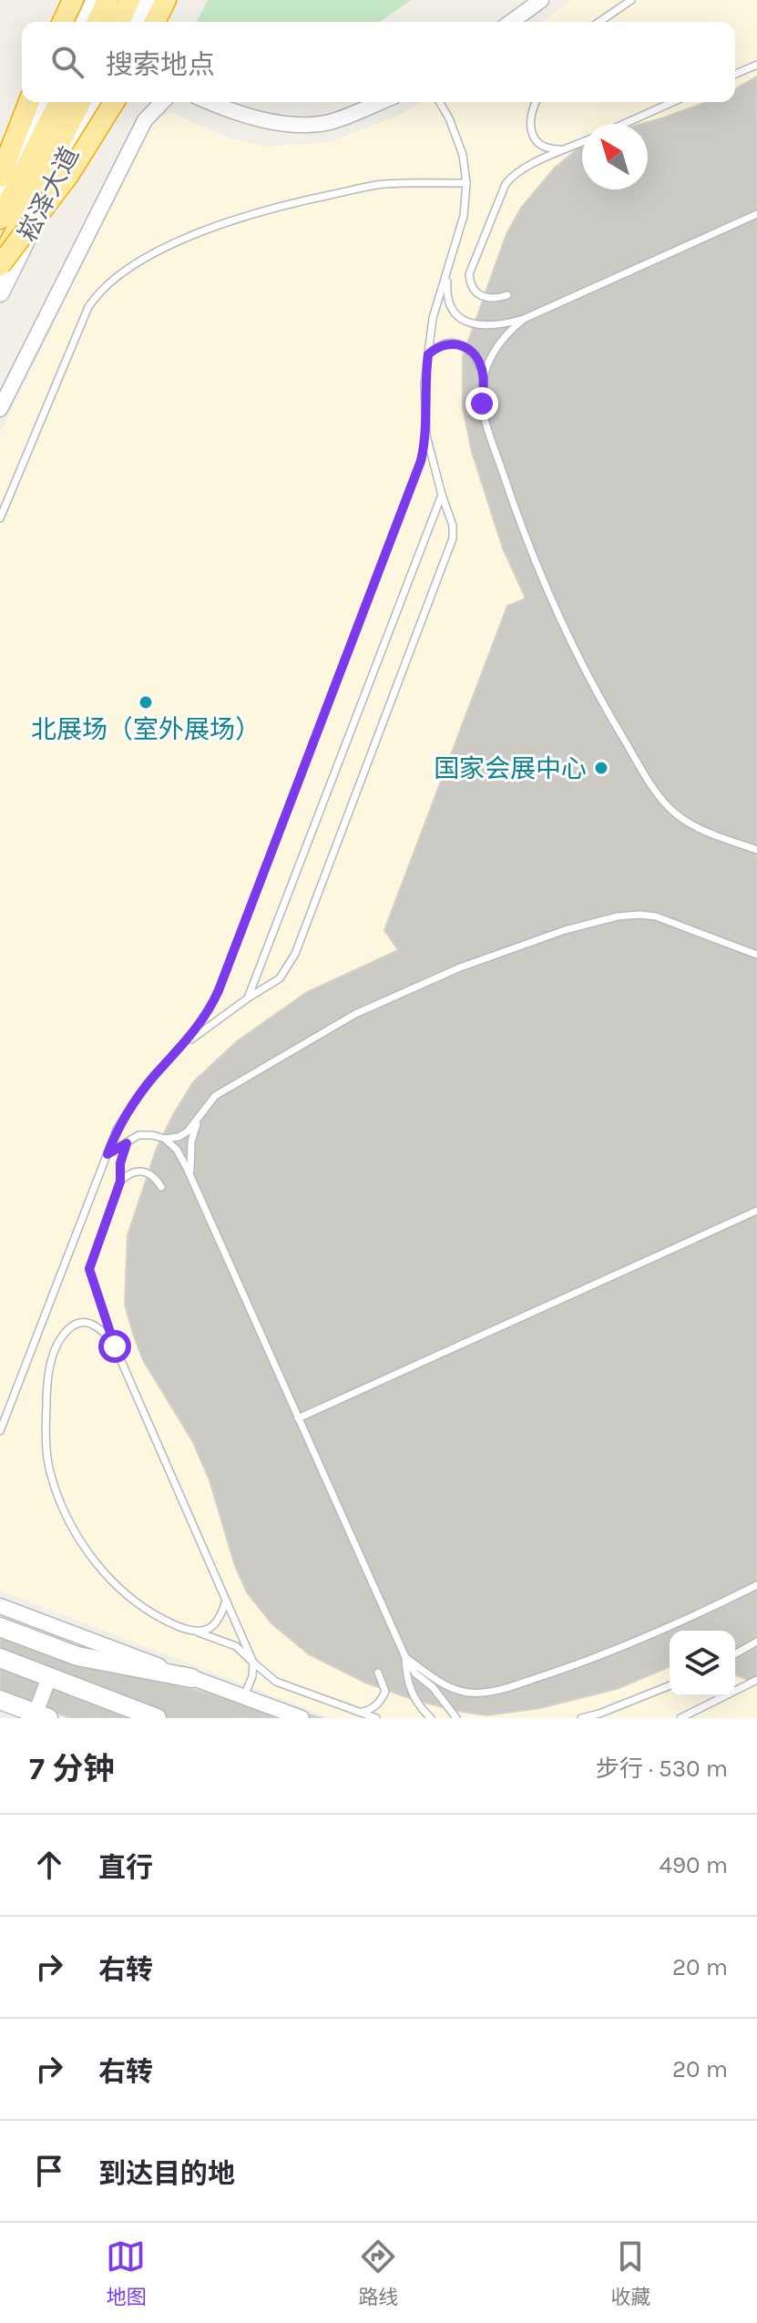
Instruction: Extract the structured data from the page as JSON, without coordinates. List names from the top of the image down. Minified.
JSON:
{"streets":{"main road":["崧泽大道"]},"places":["北展场（室外展场）","国家会展中心"],"north":"top left","page":{"search":"搜索地点","heading":["7 分钟","步行 · 530 m"],"list":[["直行","490 m"],["右转","20 m"],["右转","20 m"],"到达目的地"],"nav":["地图","路线","收藏"]}}
